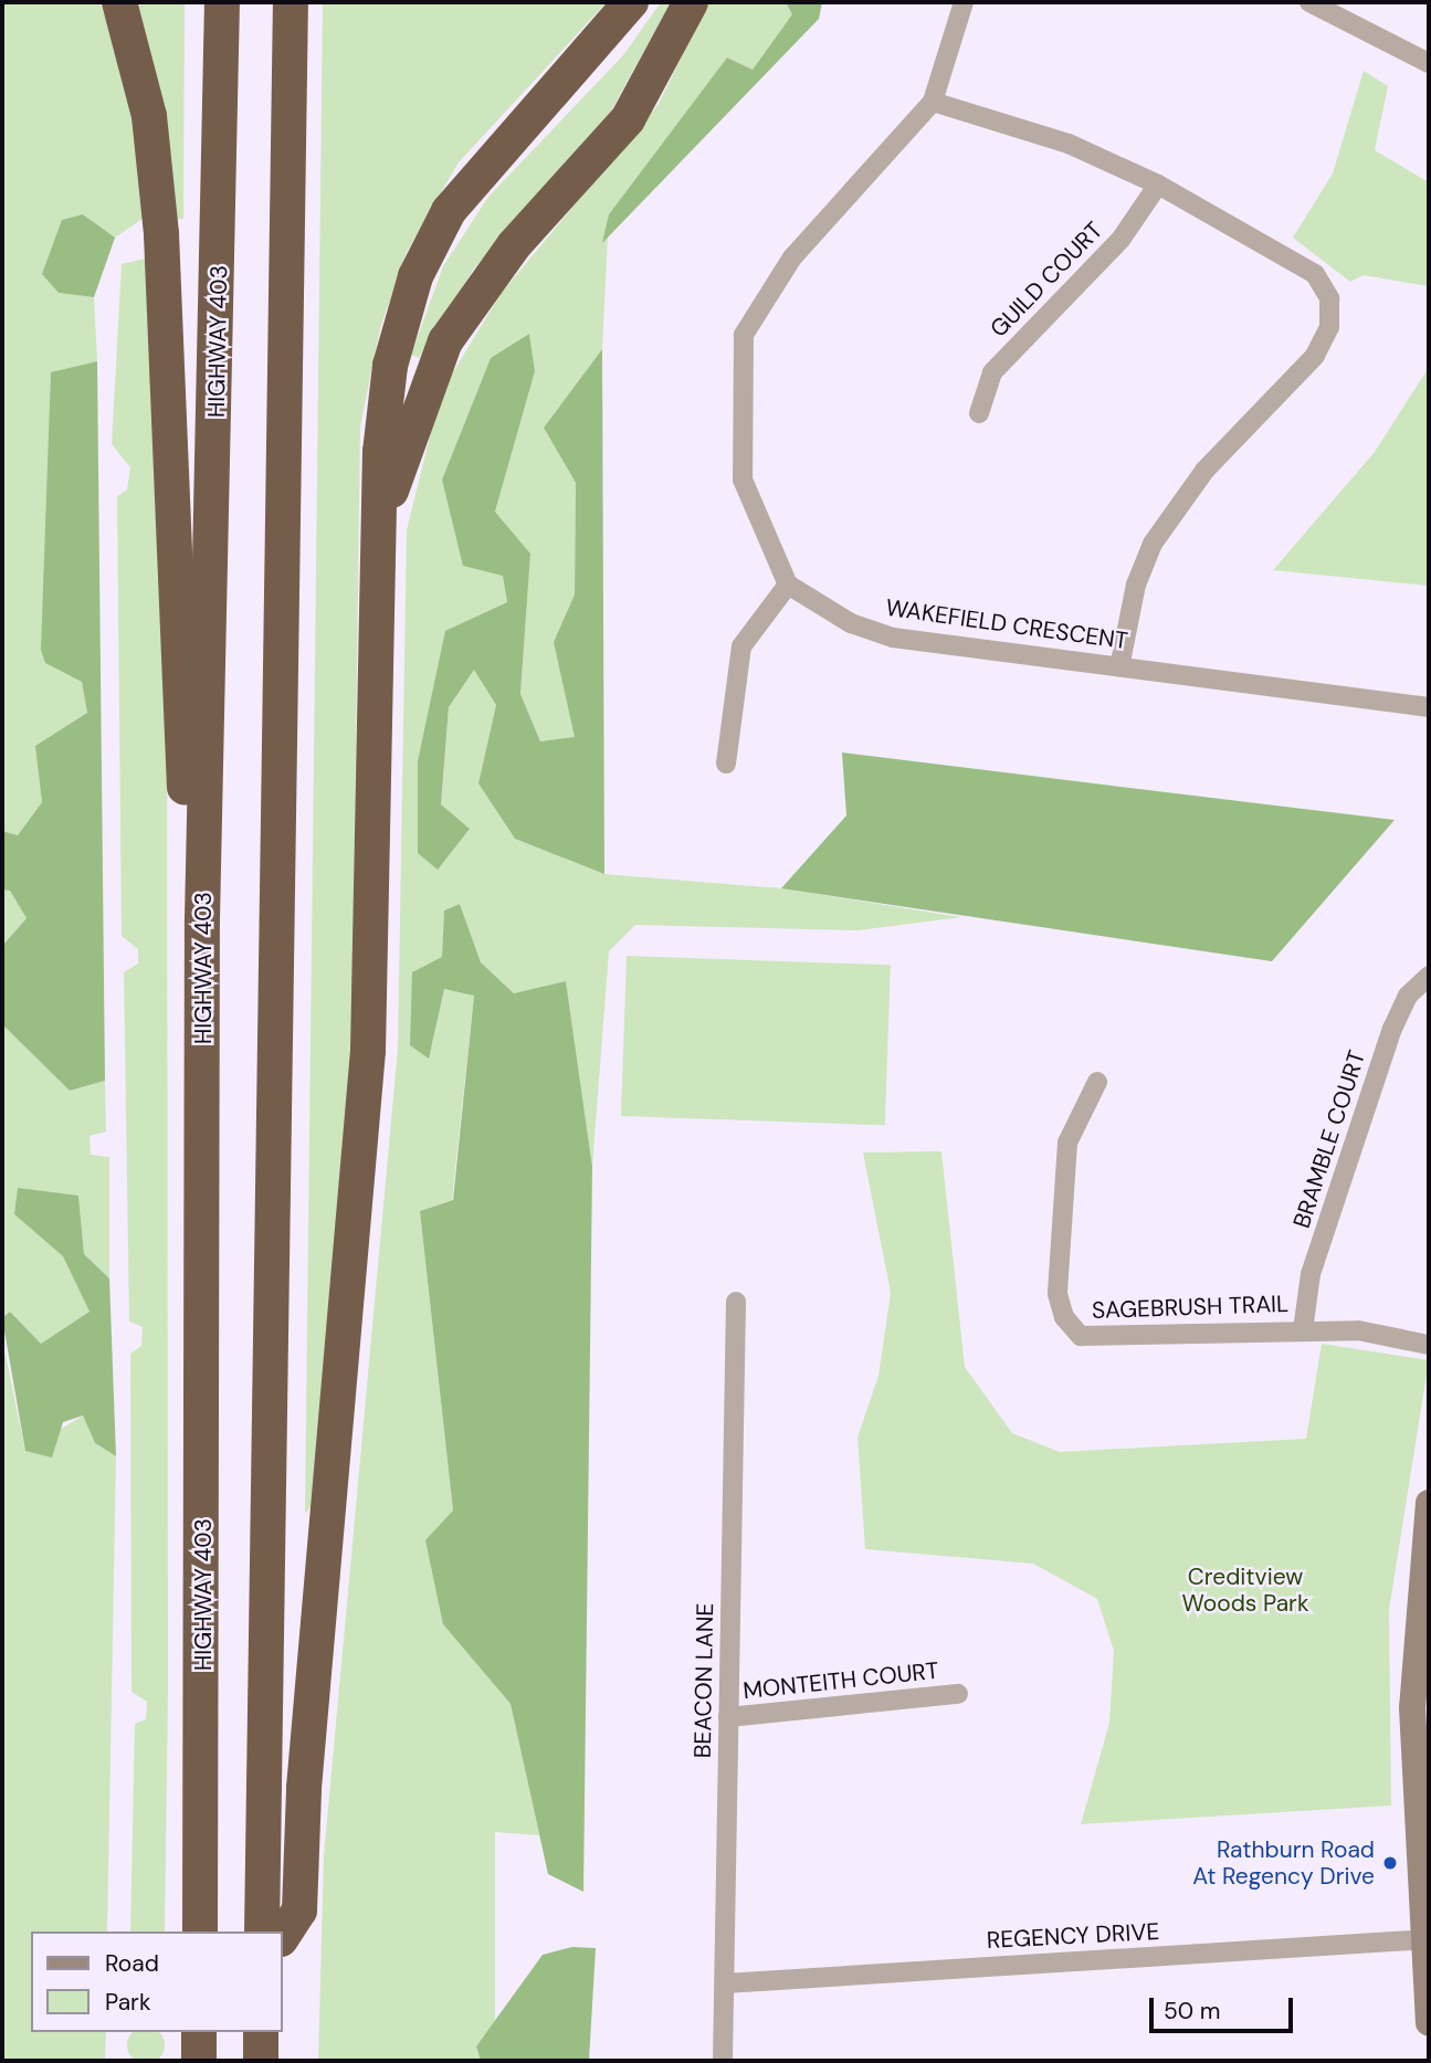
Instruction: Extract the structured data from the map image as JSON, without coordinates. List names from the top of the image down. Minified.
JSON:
{"streets":{"highway":["HIGHWAY 403"],"street":["GUILD COURT","WAKEFIELD CRESCENT","BRAMBLE COURT","SAGEBRUSH TRAIL","BEACON LANE","MONTEITH COURT","REGENCY DRIVE"]},"crossings":[["BRAMBLE COURT","SAGEBRUSH TRAIL"],["BEACON LANE","MONTEITH COURT"],["BEACON LANE","REGENCY DRIVE"]],"parks":["Creditview Woods Park"],"places":["Rathburn Road At Regency Drive"],"legend":["Road","Park"],"scale_bar":"50 m"}
